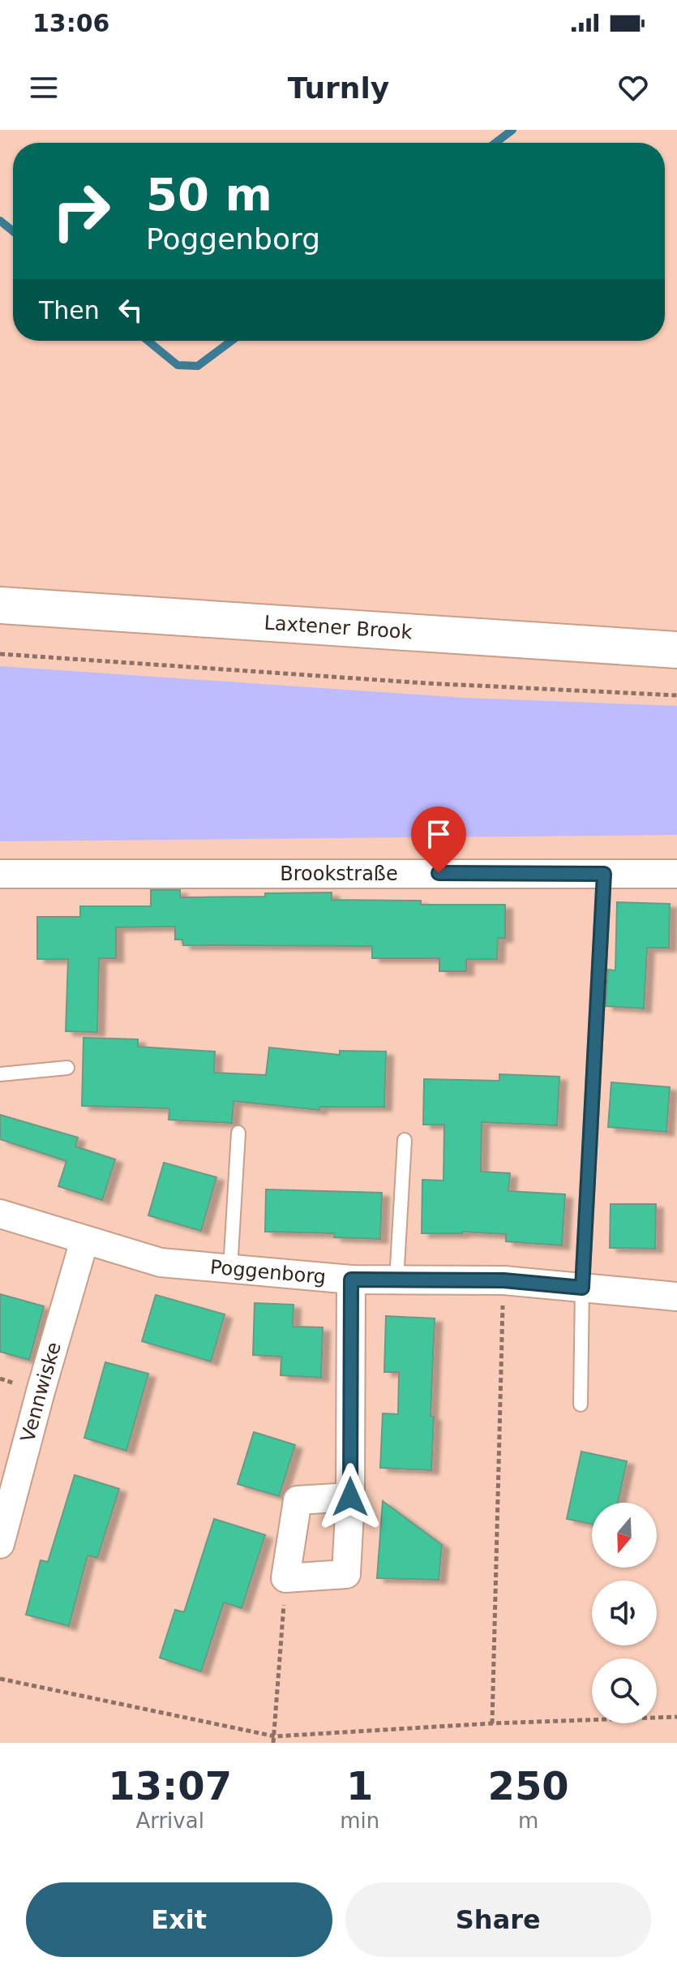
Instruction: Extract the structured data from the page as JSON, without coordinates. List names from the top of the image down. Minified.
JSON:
{"streets":{"street":["Laxtener Brook","Brookstraße","Poggenborg","Vennwiske"]},"crossings":[["Poggenborg","Vennwiske"]],"north":"bottom","page":{"status":"13:06","header":"Turnly","turn":["50 m","Poggenborg"],"then":"Then","eta":["13:07","Arrival","1","min","250","m"],"buttons":["Exit","Share"]}}
